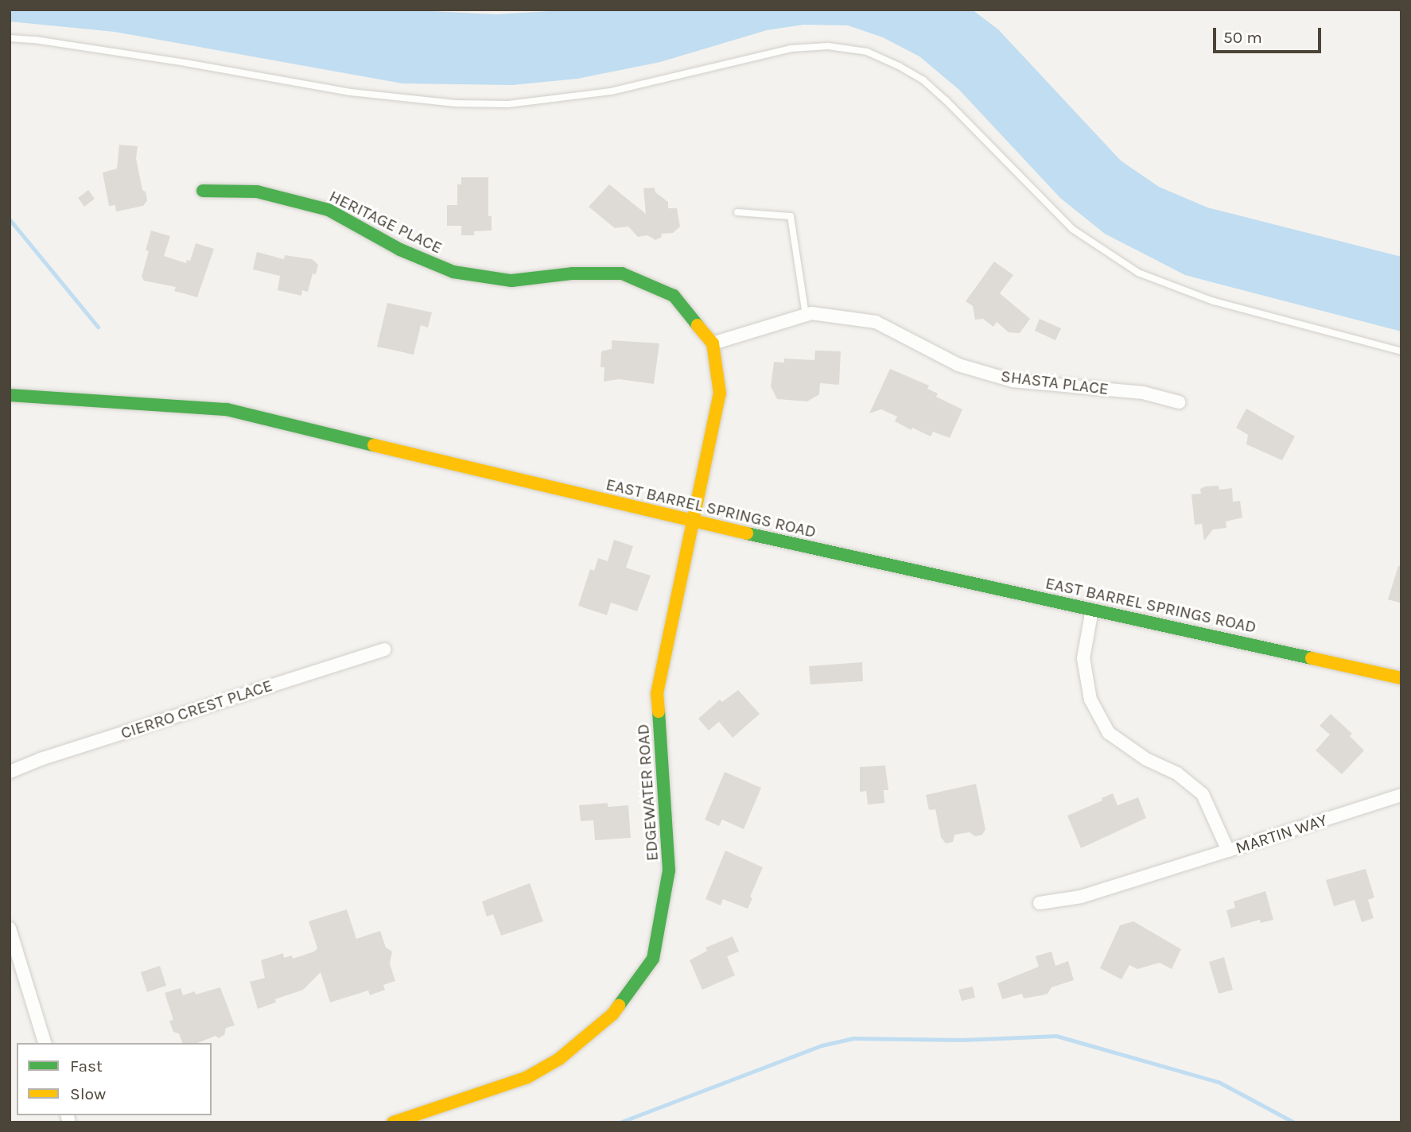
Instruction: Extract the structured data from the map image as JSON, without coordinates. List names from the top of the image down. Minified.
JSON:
{"streets":{"street":["HERITAGE PLACE","SHASTA PLACE","EAST BARREL SPRINGS ROAD","CIERRO CREST PLACE","EDGEWATER ROAD","MARTIN WAY"]},"crossings":[["HERITAGE PLACE","SHASTA PLACE"],["HERITAGE PLACE","EDGEWATER ROAD"],["SHASTA PLACE","EDGEWATER ROAD"],["EAST BARREL SPRINGS ROAD","EDGEWATER ROAD"],["EAST BARREL SPRINGS ROAD","MARTIN WAY"]],"legend":["Fast","Slow"],"scale_bar":"50 m"}
